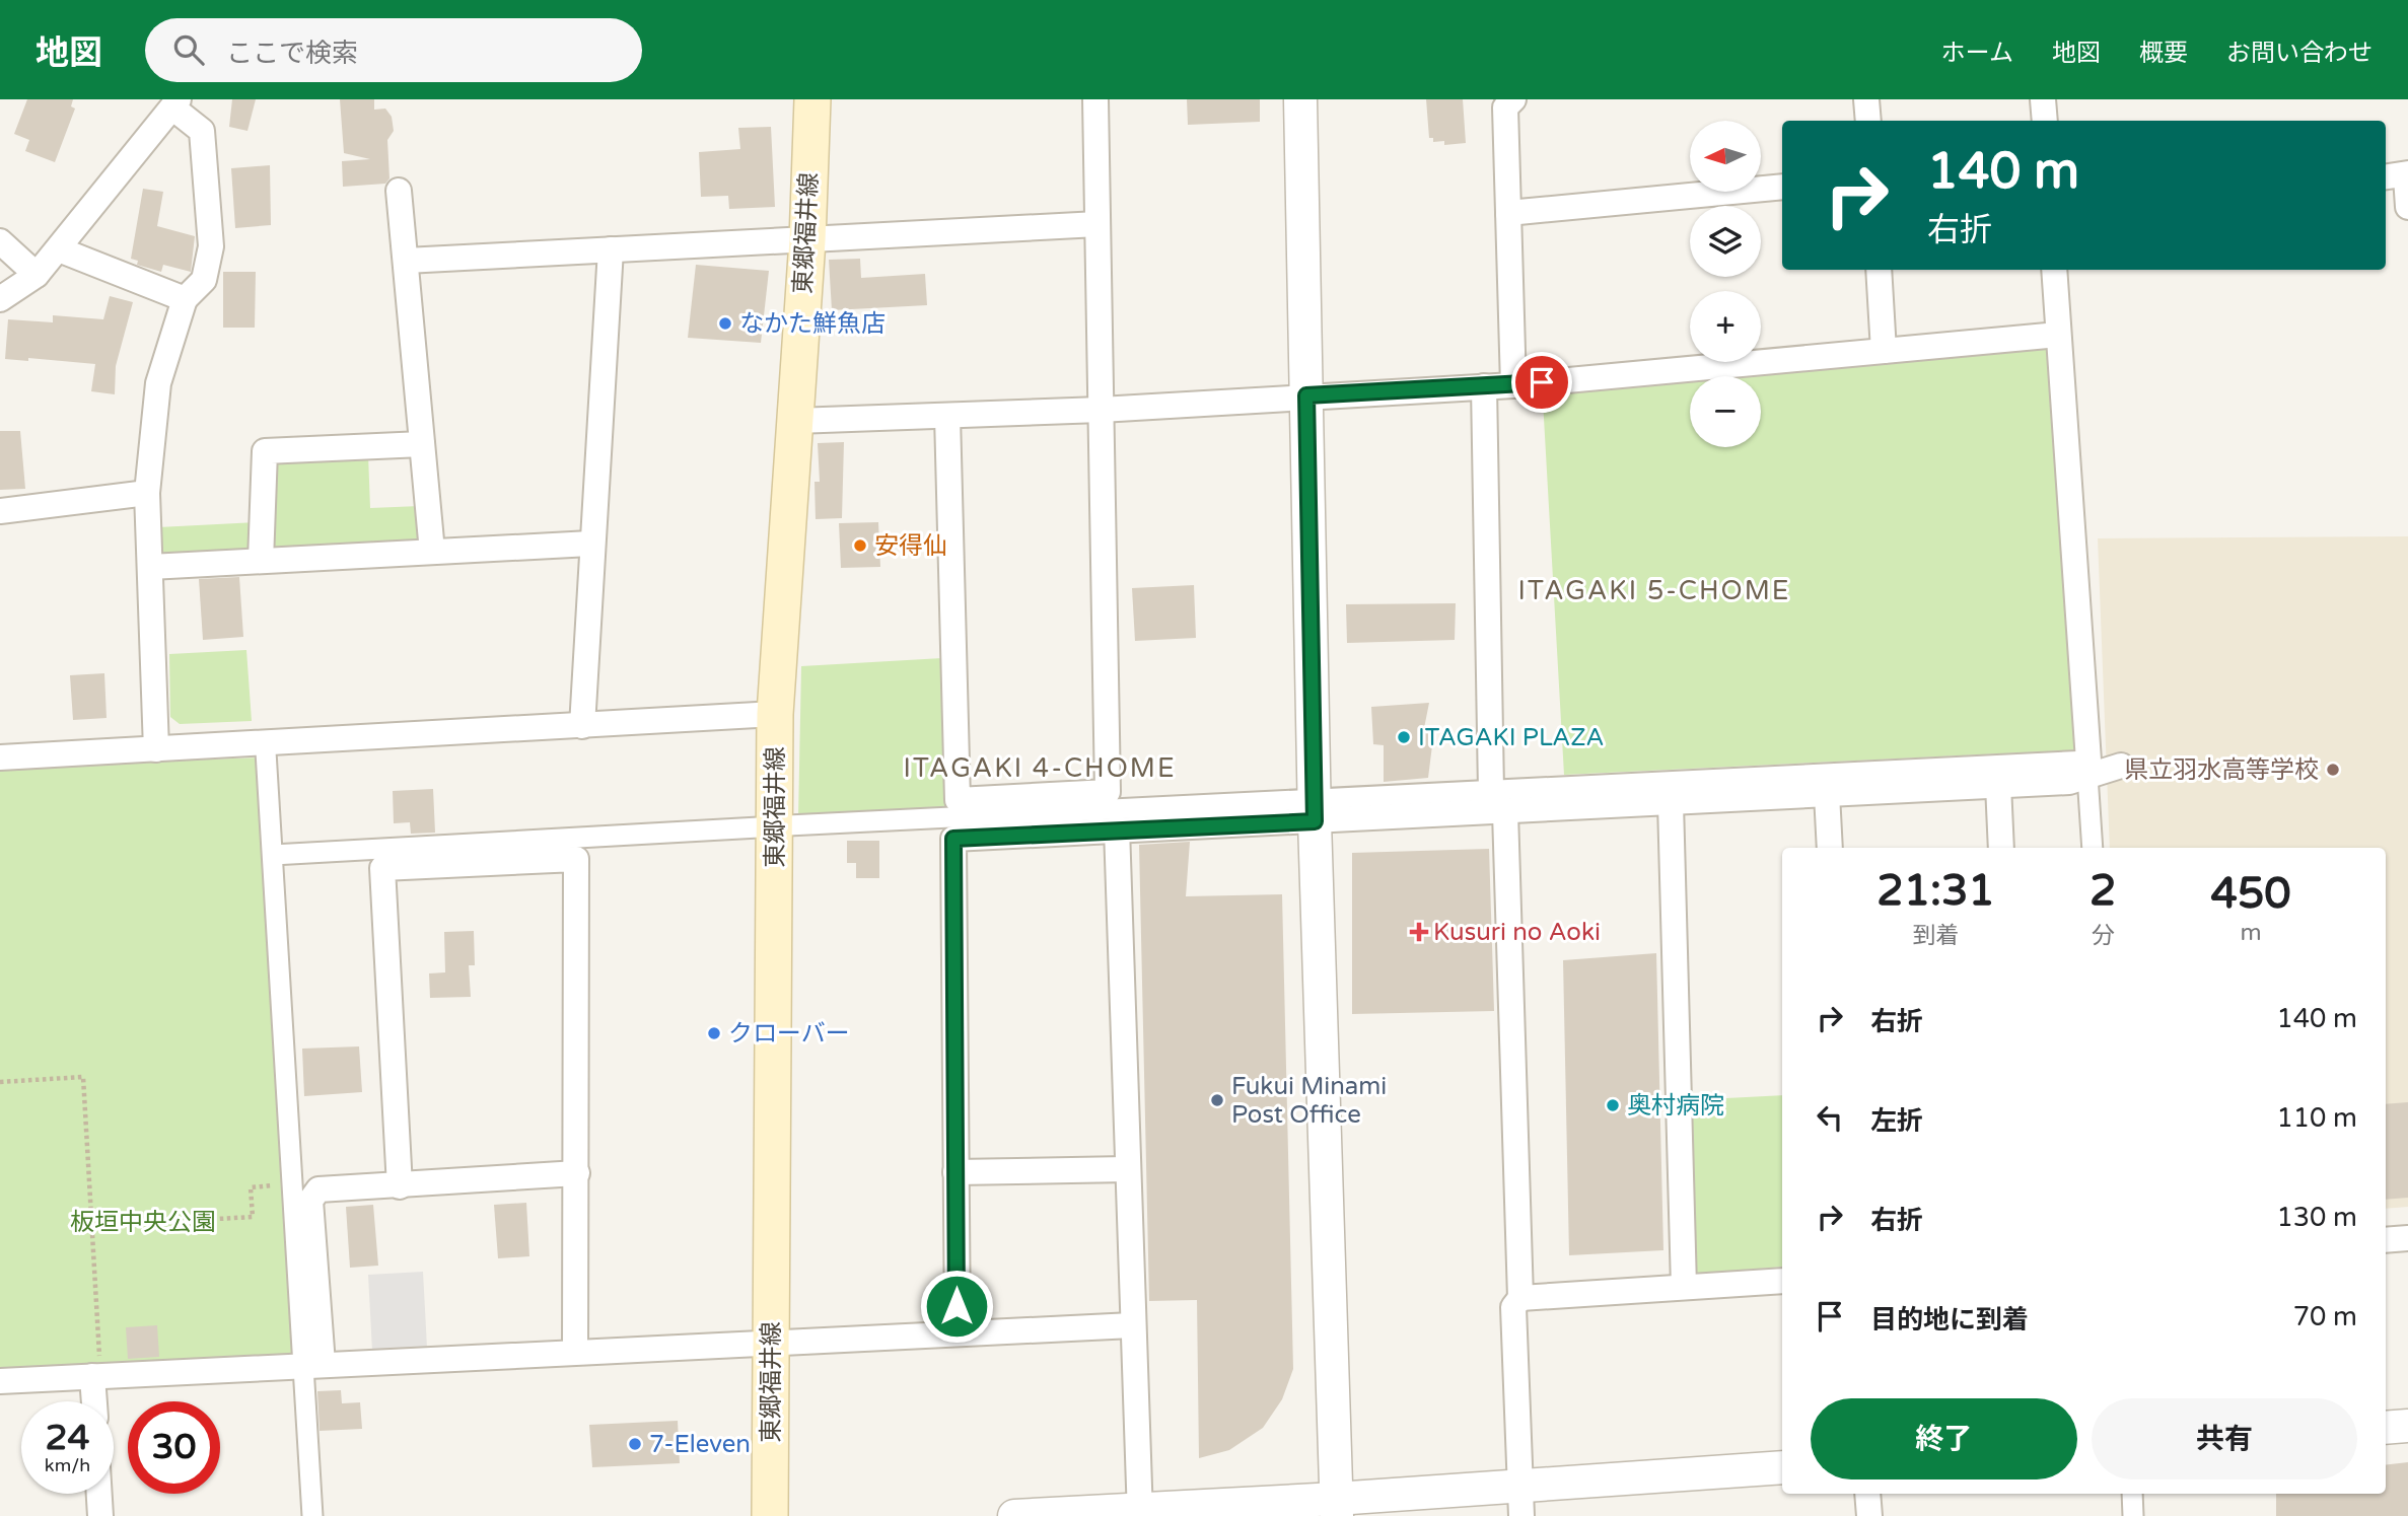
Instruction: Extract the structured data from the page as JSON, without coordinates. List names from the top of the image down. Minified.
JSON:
{"streets":{"main road":["東郷福井線"]},"districts":["ITAGAKI 5-CHOME","ITAGAKI 4-CHOME"],"parks":["板垣中央公園"],"places":{"other":["なかた鮮魚店","安得仙","ITAGAKI PLAZA","県立羽水高等学校","クローバー","Fukui Minami Post Office","奥村病院","7-Eleven"],"health":["Kusuri no Aoki"]},"north":"left","page":{"header":"地図","search":"ここで検索","nav":["ホーム","地図","概要","お問い合わせ"],"map_buttons":["+","−"],"turn":["140 m","右折"],"eta":["21:31","到着","2","分","450","m"],"list":[{"name":"右折","value":"140 m"},{"name":"左折","value":"110 m"},{"name":"右折","value":"130 m"},{"name":"目的地に到着","value":"70 m"}],"buttons":["終了","共有"],"speed":"24 km/h","limit":"30"}}
